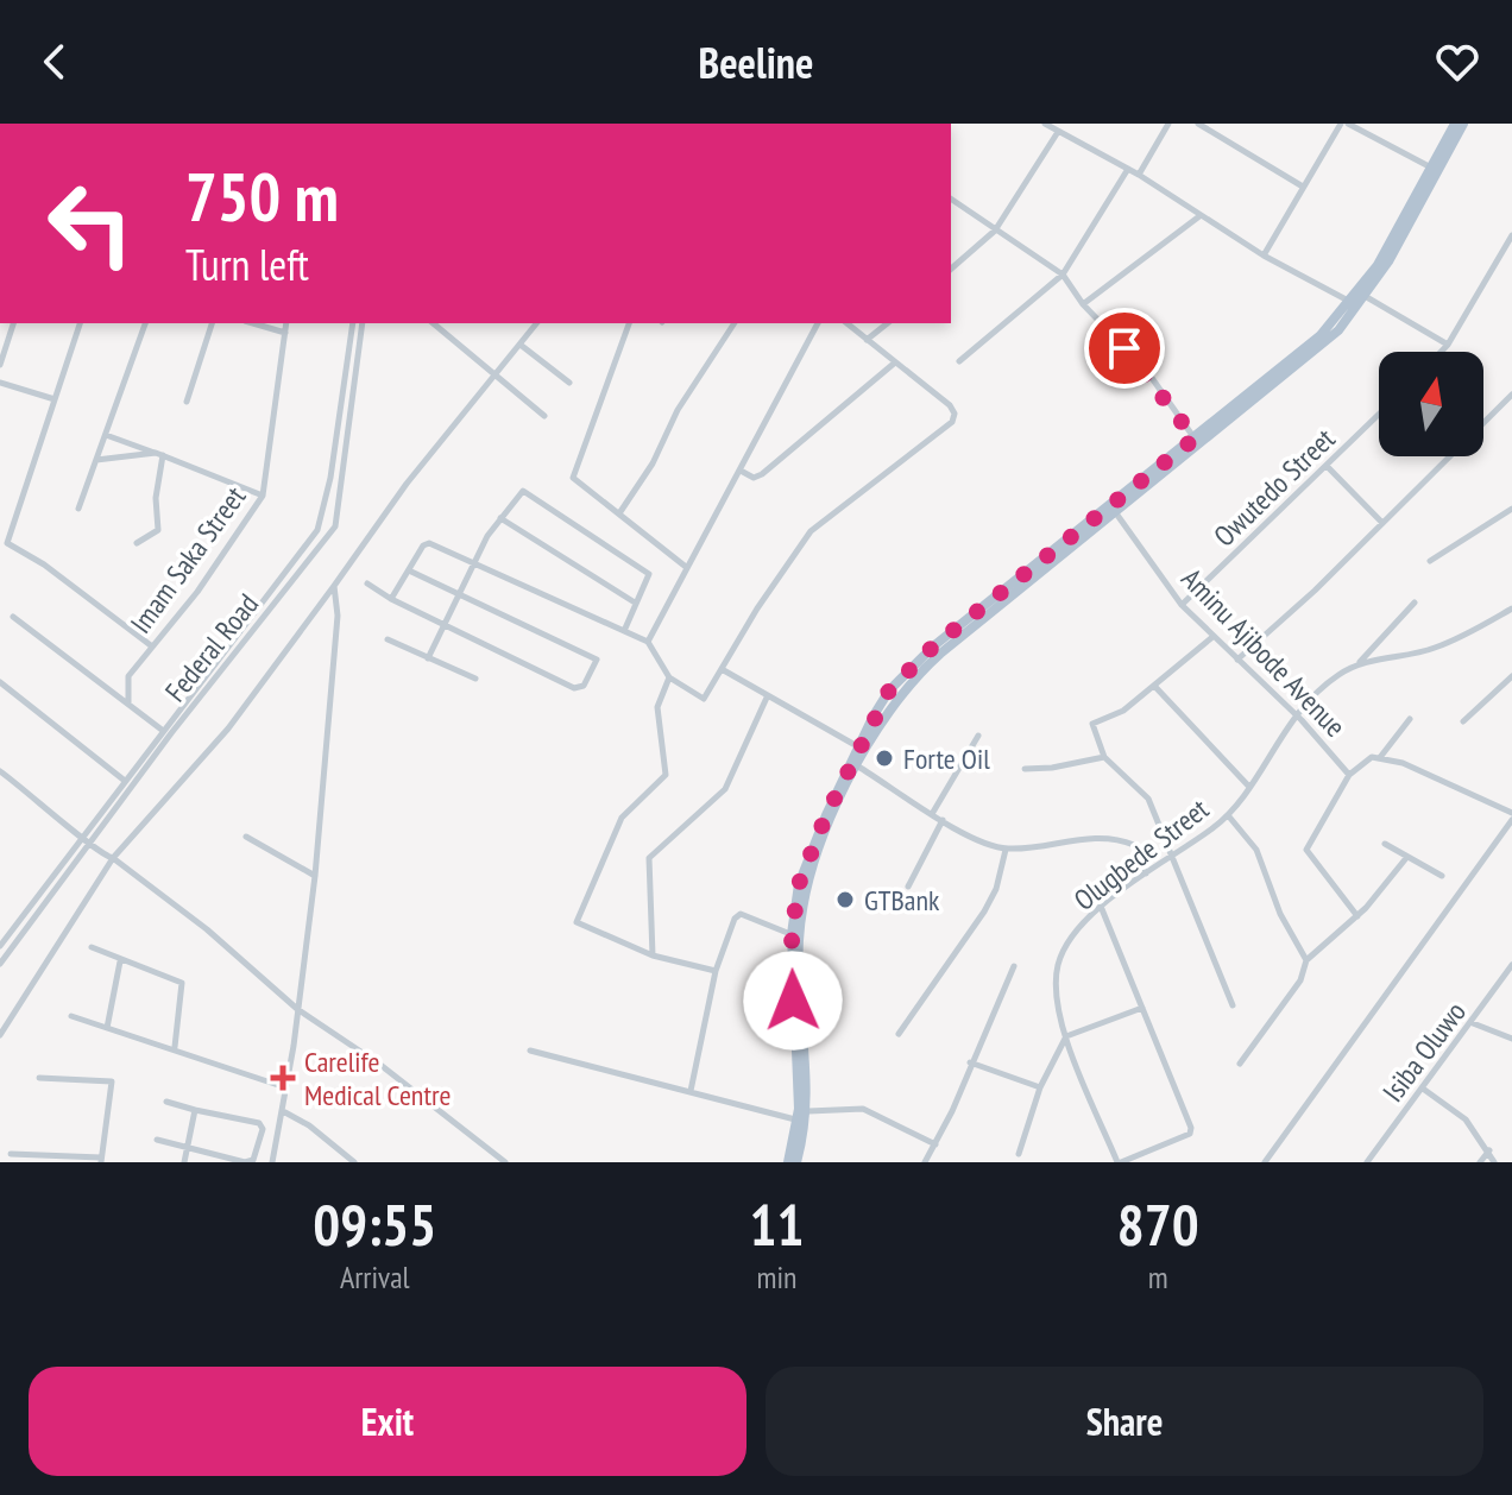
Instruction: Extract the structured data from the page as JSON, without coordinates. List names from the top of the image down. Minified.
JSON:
{"streets":{"street":["Owutedo Street","Imam Saka Street","Federal Road","Aminu Ajibode Avenue","Olugbede Street","Isiba Oluwo"]},"crossings":[["Owutedo Street","Aminu Ajibode Avenue"],["Aminu Ajibode Avenue","Olugbede Street"]],"places":{"other":["Forte Oil","GTBank"],"health":["Carelife Medical Centre"]},"north":"top","page":{"header":"Beeline","turn":["750 m","Turn left"],"eta":["09:55","Arrival","11","min","870","m"],"buttons":["Exit","Share"]}}
